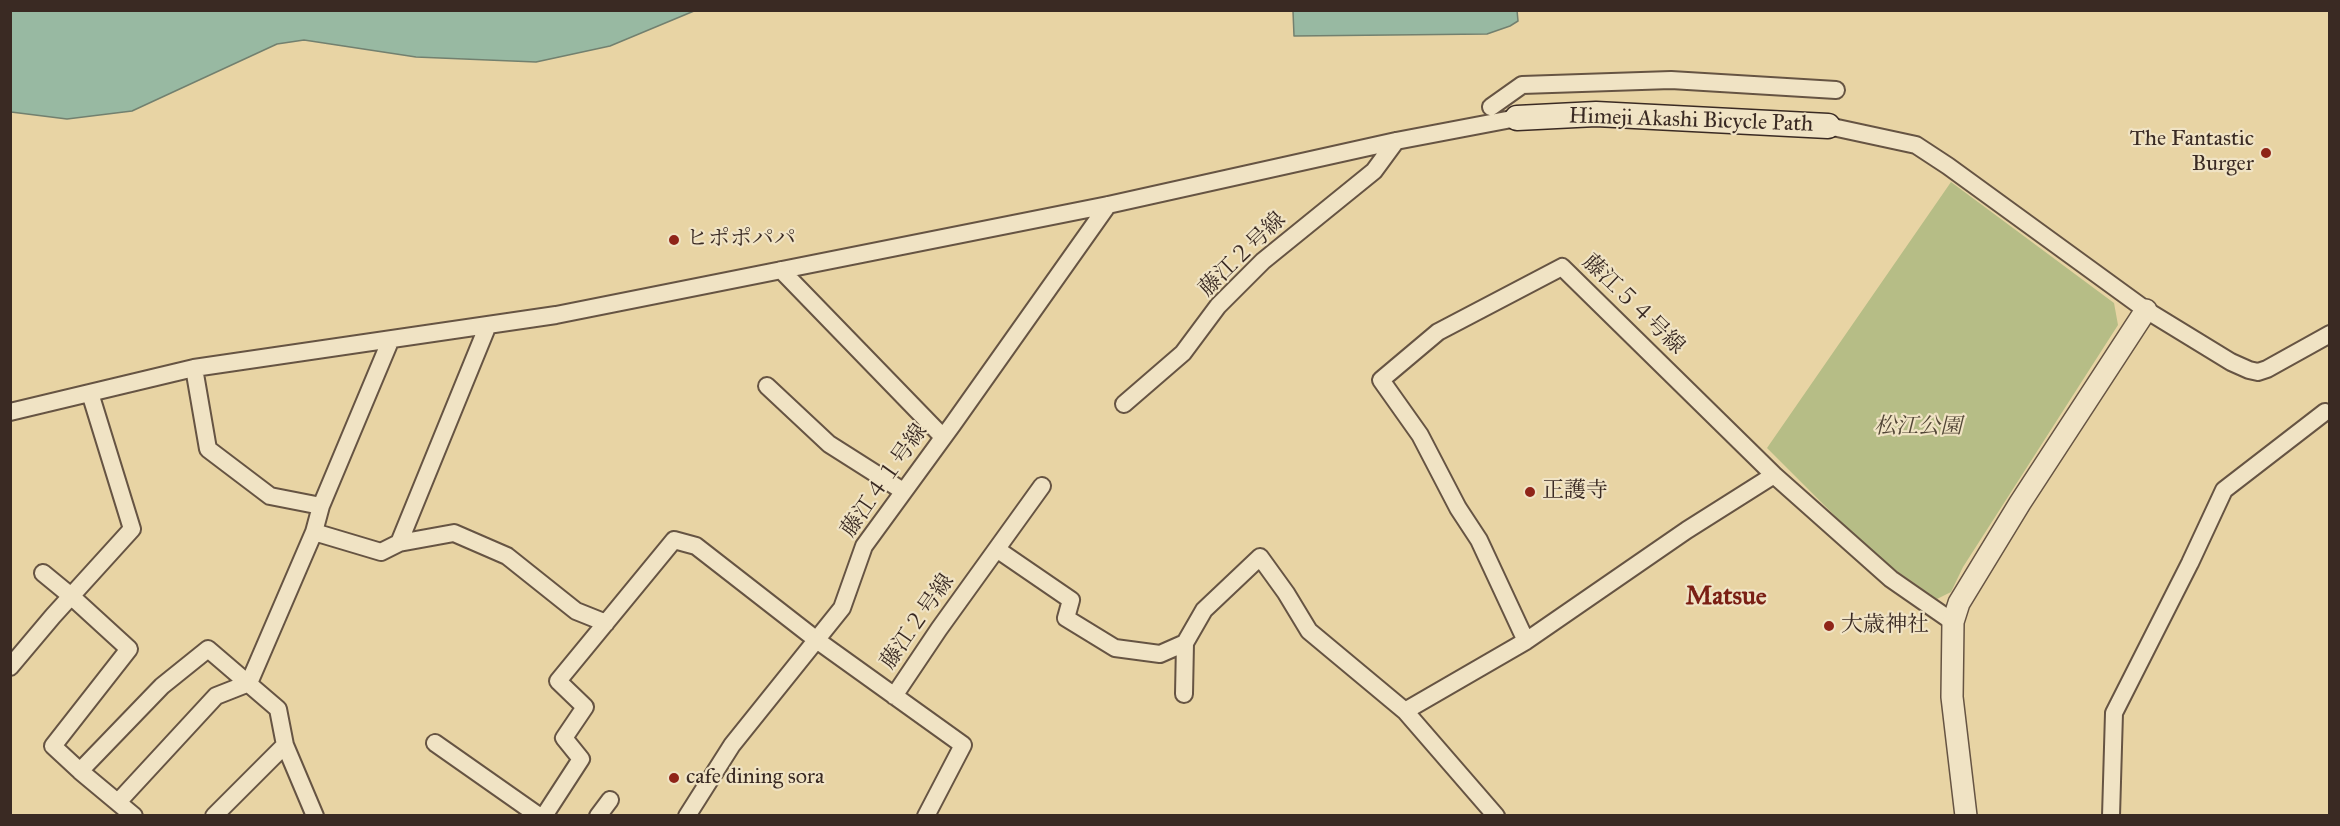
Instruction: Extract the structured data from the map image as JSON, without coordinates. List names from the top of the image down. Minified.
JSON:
{"streets":{"main road":["Himeji Akashi Bicycle Path"],"street":["藤江２号線","藤江５４号線","藤江４１号線"]},"districts":["Matsue"],"parks":["松江公園"],"places":["The Fantastic Burger","ヒポポパパ","正護寺","大歳神社","cafe dining sora"]}
